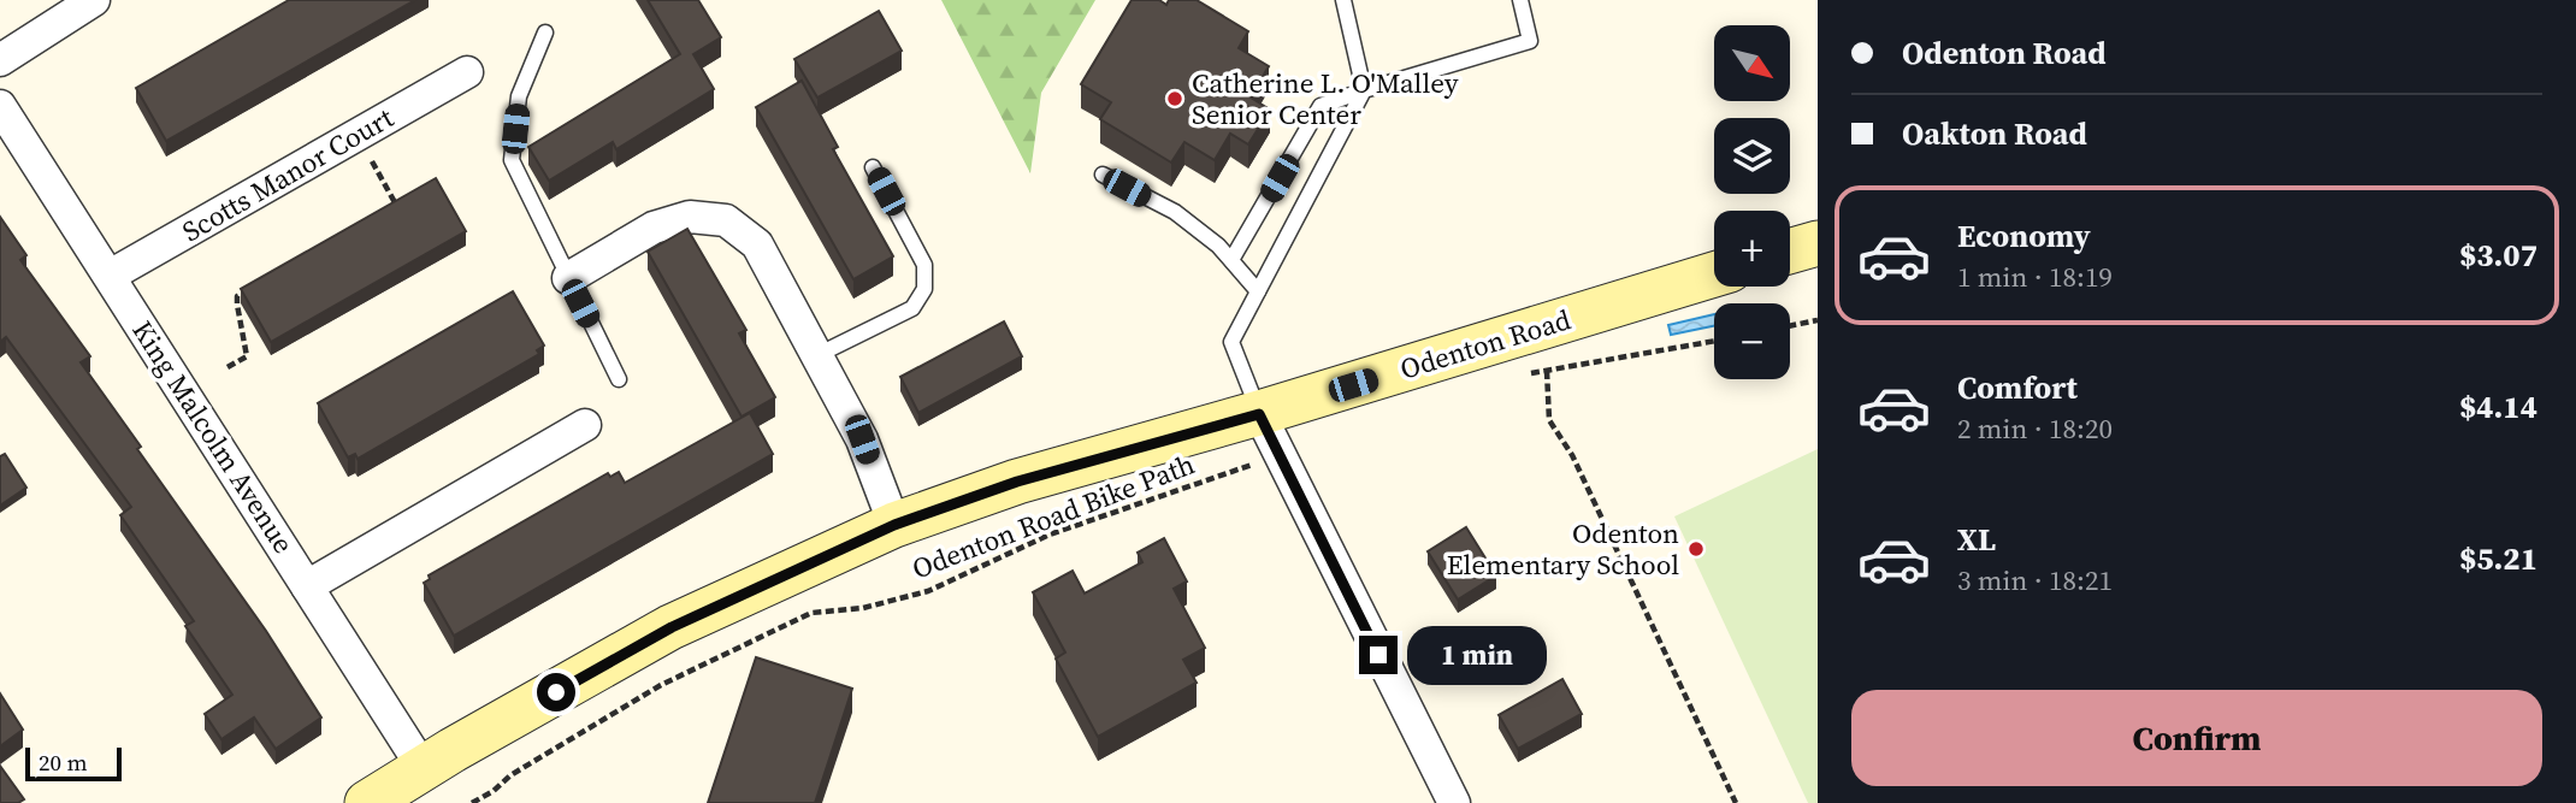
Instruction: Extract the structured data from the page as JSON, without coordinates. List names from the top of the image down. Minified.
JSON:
{"streets":{"street":["Scotts Manor Court","Odenton Road","King Malcolm Avenue"],"path":["Odenton Road Bike Path"]},"crossings":[["Scotts Manor Court","King Malcolm Avenue"],["Odenton Road","King Malcolm Avenue"],["Odenton Road","Odenton Road Bike Path"]],"places":["Catherine L. O'Malley Senior Center","Odenton Elementary School"],"scale_bar":"20 m","north":"bottom right","page":{"banner":["Odenton Road","Oakton Road"],"map_buttons":["+","−"],"list":[{"name":"Economy","note":"1 min · 18:19","value":"$3.07"},{"name":"Comfort","note":"2 min · 18:20","value":"$4.14"},{"name":"XL","note":"3 min · 18:21","value":"$5.21"}],"bubble":"1 min","buttons":"Confirm","scale":"20 m"}}
